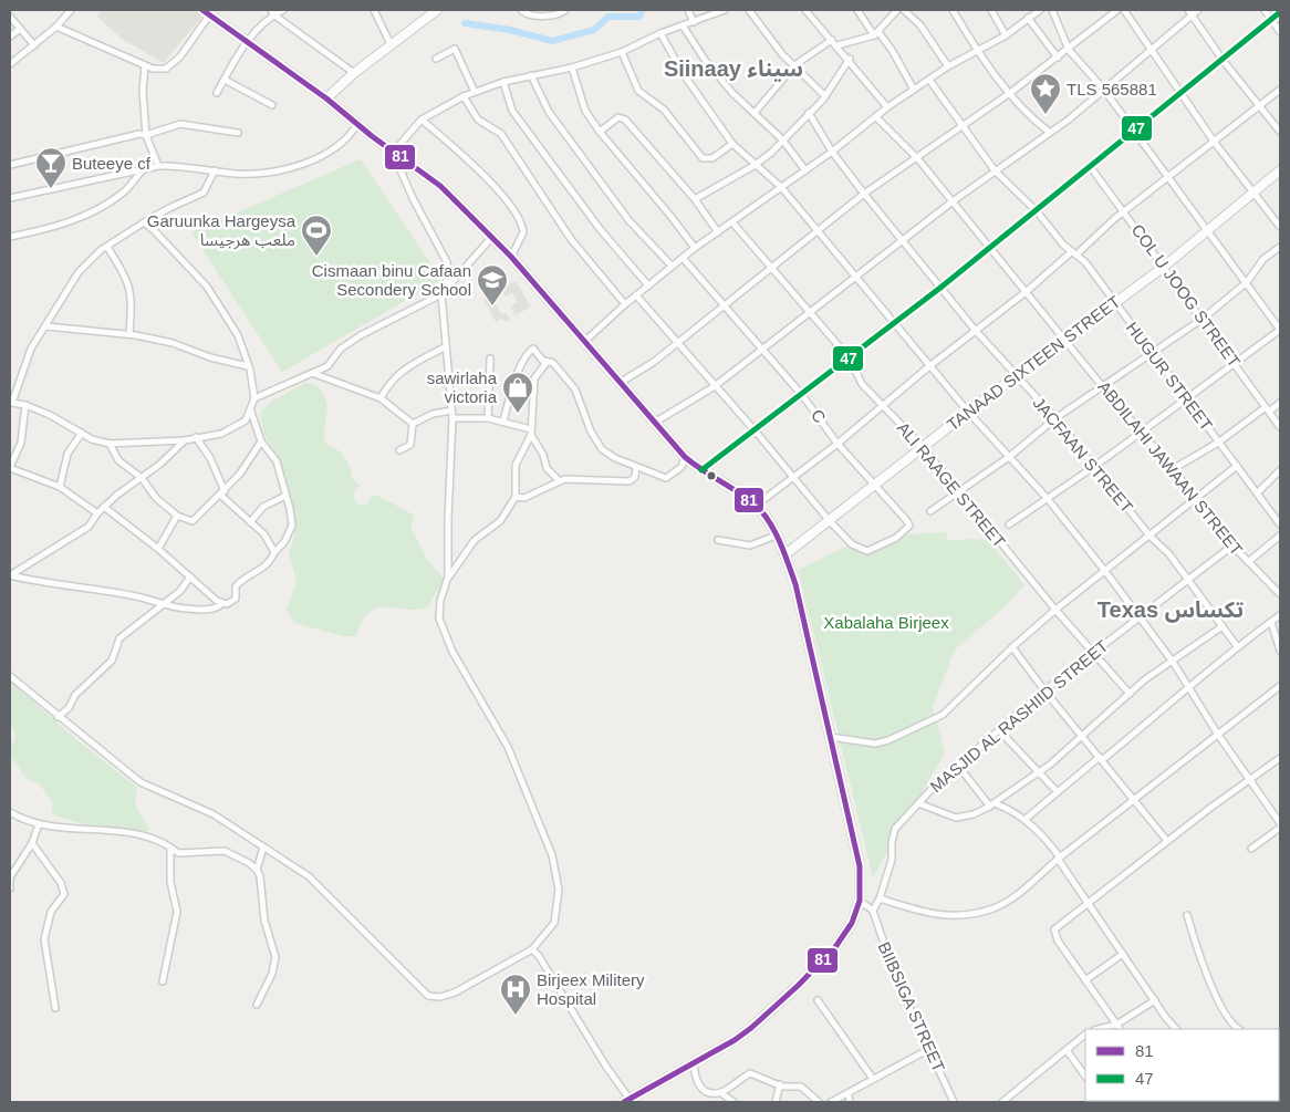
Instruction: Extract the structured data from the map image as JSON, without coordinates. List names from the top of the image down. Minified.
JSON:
{"streets":{"main road":["TANAAD SIXTEEN STREET"],"street":["COL U JOOG STREET","HUGUR STREET","C","JACFAAN STREET","ABDILAHI JAWAAN STREET","ALI RAAGE STREET","MASJID AL RASHIID STREET","BIIBSIGA STREET"]},"crossings":[["COL U JOOG STREET","TANAAD SIXTEEN STREET"],["TANAAD SIXTEEN STREET","HUGUR STREET"],["TANAAD SIXTEEN STREET","C"],["TANAAD SIXTEEN STREET","JACFAAN STREET"],["TANAAD SIXTEEN STREET","ABDILAHI JAWAAN STREET"],["TANAAD SIXTEEN STREET","ALI RAAGE STREET"],["JACFAAN STREET","MASJID AL RASHIID STREET"],["ABDILAHI JAWAAN STREET","MASJID AL RASHIID STREET"],["ALI RAAGE STREET","MASJID AL RASHIID STREET"],["MASJID AL RASHIID STREET","BIIBSIGA STREET"]],"districts":["Siinaay سيناء","Texas تكساس"],"parks":["Xabalaha Birjeex"],"places":{"place":["TLS 565881"],"bar":["Buteeye cf"],"sports":["Garuunka Hargeysa ملعب هرجيسا"],"school or university":["Cismaan binu Cafaan Secondery School"],"shop":["sawirlaha victoria"],"hospital":["Birjeex Militery Hospital"]},"lines":["transit line 81","transit line 47"],"legend":["81","47"]}
